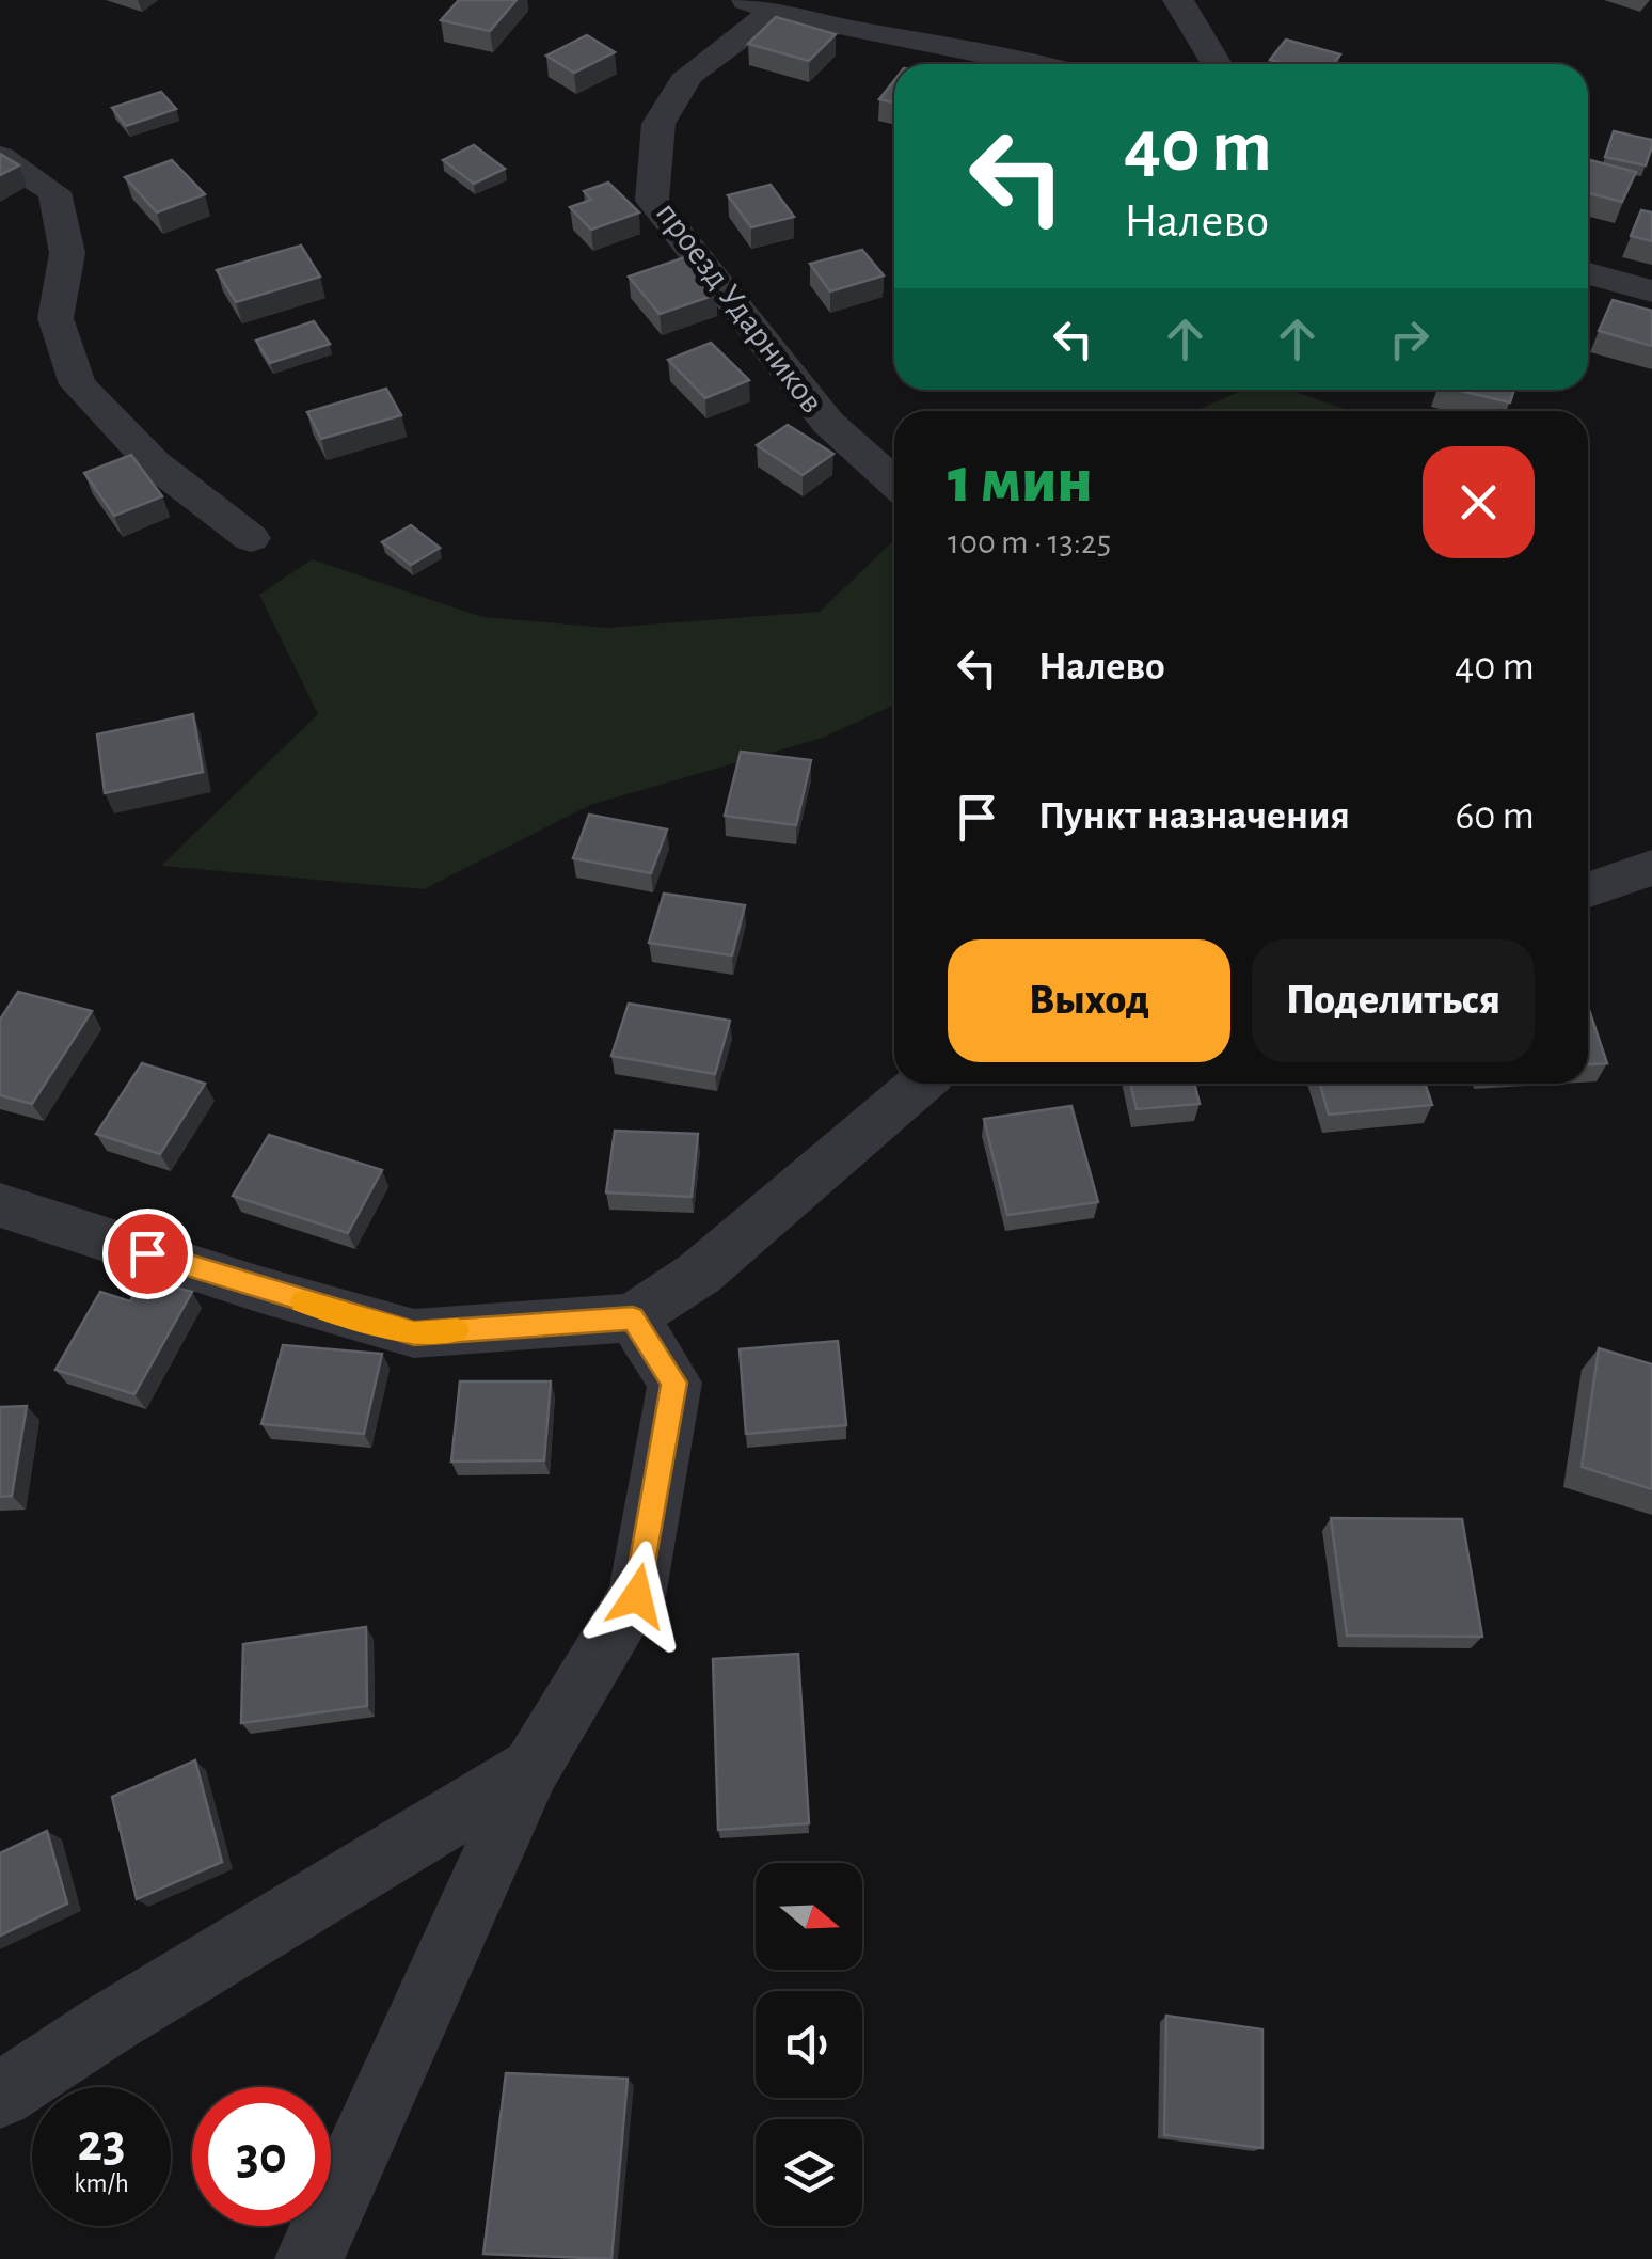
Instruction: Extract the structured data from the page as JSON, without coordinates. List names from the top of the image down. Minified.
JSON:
{"streets":{"street":["проезд Ударников"]},"north":"right","page":{"turn":["40 m","Налево"],"heading":["1 мин","100 m · 13:25"],"list":[{"name":"Налево","value":"40 m"},{"name":"Пункт назначения","value":"60 m"}],"buttons":["Выход","Поделиться"],"speed":"23 km/h","limit":"30"}}
